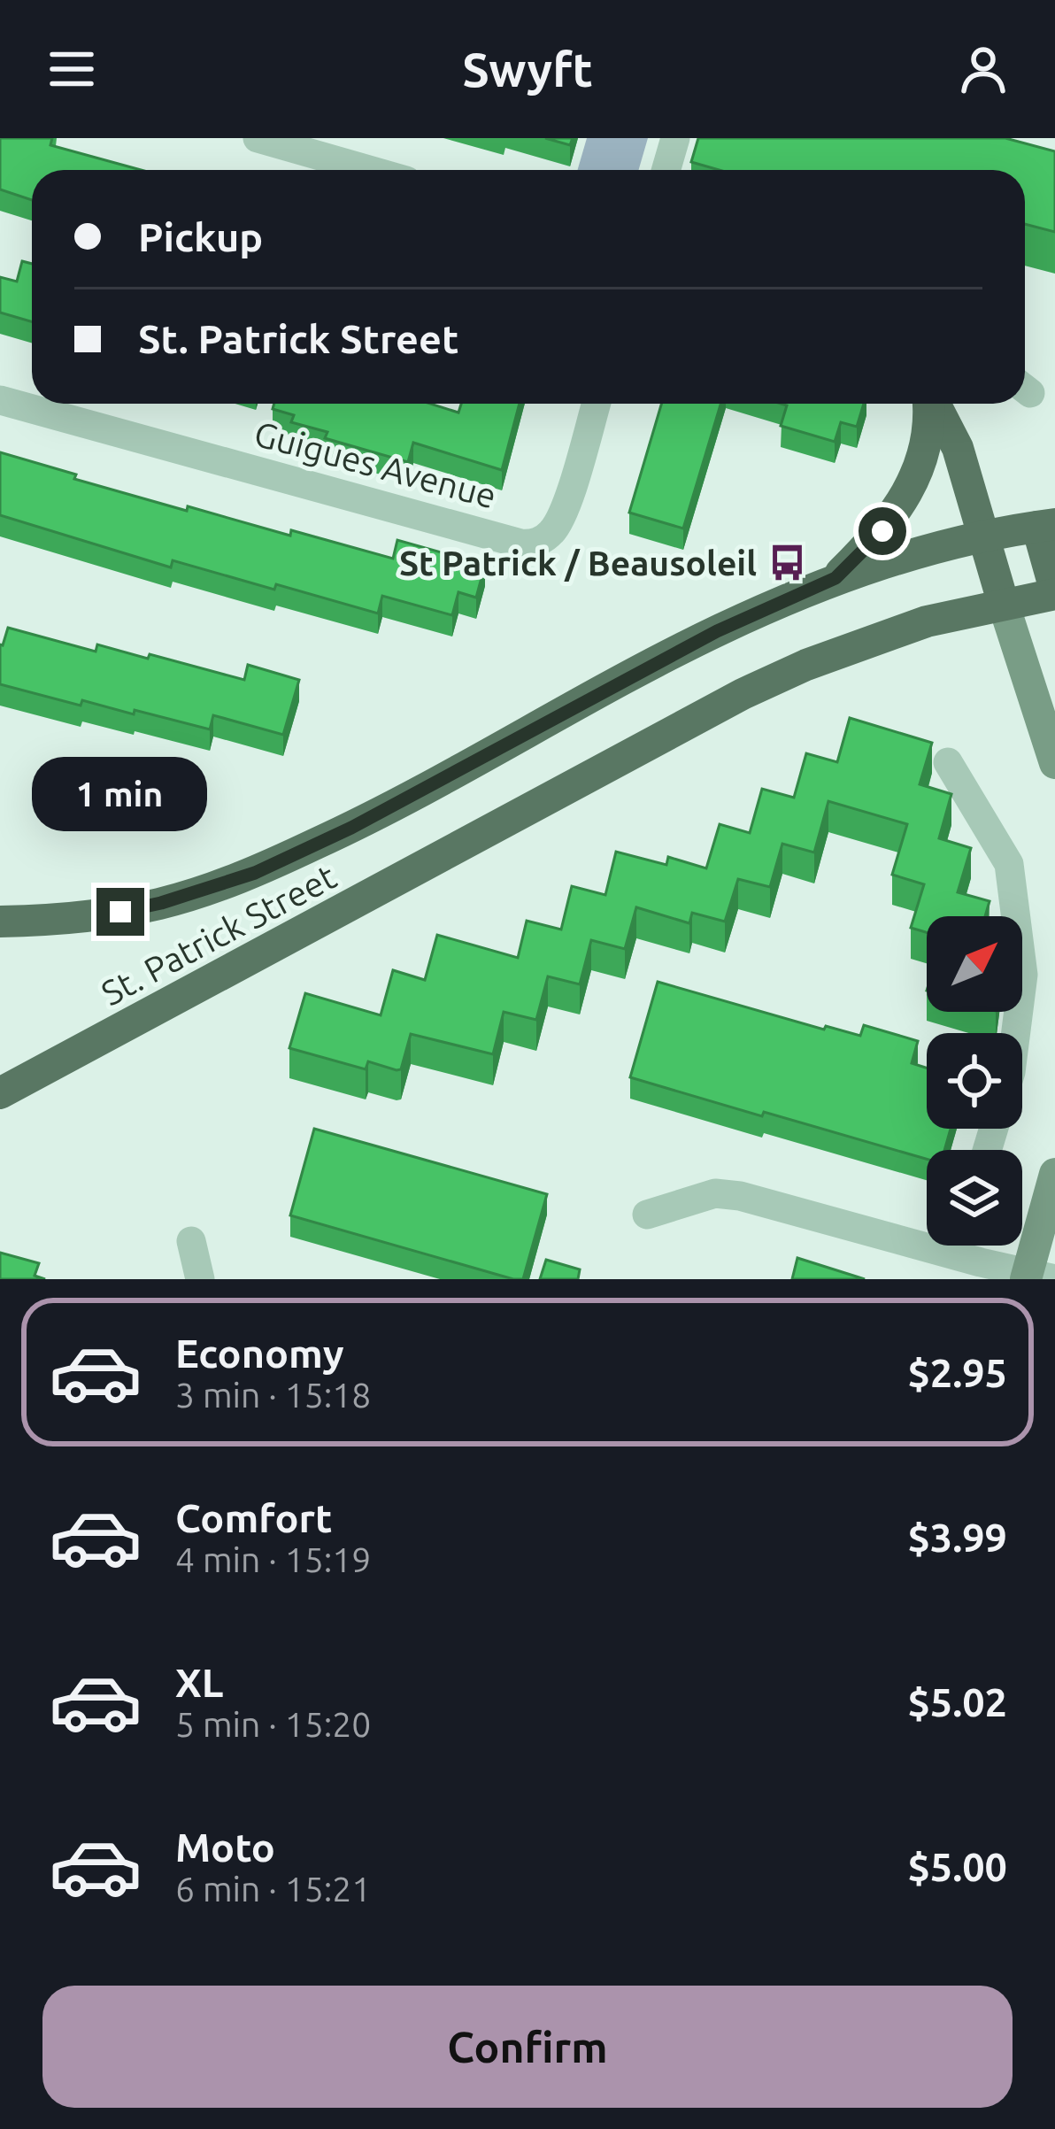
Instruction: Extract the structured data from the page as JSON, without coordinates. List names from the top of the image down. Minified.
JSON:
{"streets":{"main road":["St. Patrick Street"],"street":["Guigues Avenue"]},"places":{"bus stop":["St Patrick / Beausoleil"]},"north":"top right","page":{"header":"Swyft","banner":["Pickup","St. Patrick Street"],"bubble":"1 min","list":[{"name":"Economy","note":"3 min · 15:18","value":"$2.95"},{"name":"Comfort","note":"4 min · 15:19","value":"$3.99"},{"name":"XL","note":"5 min · 15:20","value":"$5.02"},{"name":"Moto","note":"6 min · 15:21","value":"$5.00"}],"buttons":"Confirm"}}
